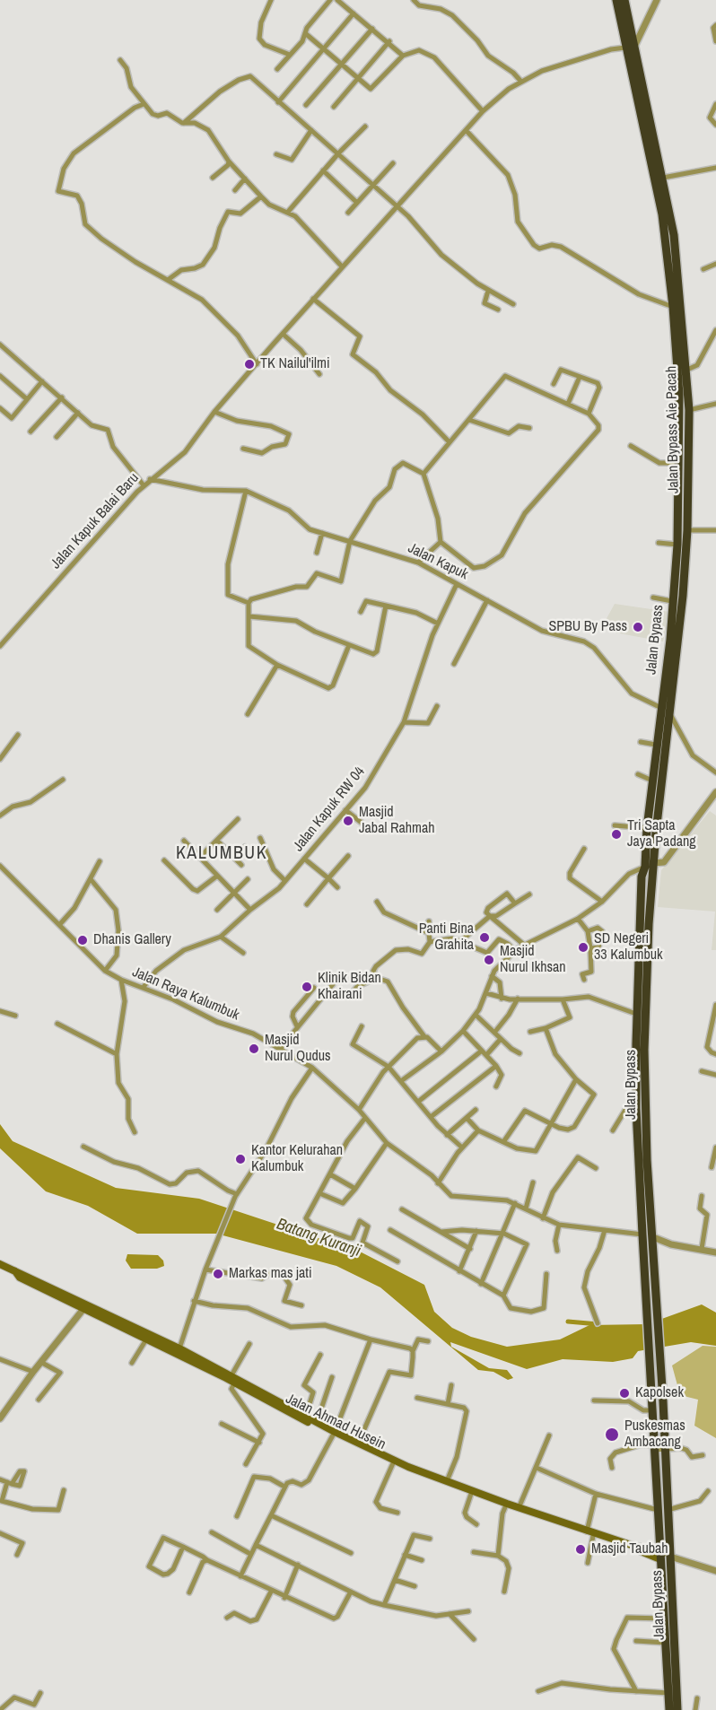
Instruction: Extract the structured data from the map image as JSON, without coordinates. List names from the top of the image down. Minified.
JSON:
{"streets":{"highway":["Jalan Bypass Aie Pacah","Jalan Bypass"],"main road":["Jalan Ahmad Husein"],"street":["Jalan Kapuk Balai Baru","Jalan Kapuk","Jalan Kapuk RW 04","Jalan Raya Kalumbuk"]},"crossings":[["Jalan Bypass Aie Pacah","Jalan Kapuk Balai Baru"],["Jalan Bypass Aie Pacah","Jalan Bypass"],["Jalan Kapuk Balai Baru","Jalan Kapuk"],["Jalan Kapuk Balai Baru","Jalan Bypass"],["Jalan Kapuk","Jalan Bypass"],["Jalan Kapuk","Jalan Kapuk RW 04"],["Jalan Bypass","Jalan Ahmad Husein"],["Jalan Kapuk RW 04","Jalan Raya Kalumbuk"]],"districts":["KALUMBUK"],"water":["Batang Kuranji"],"places":["TK Nailul'ilmi","SPBU By Pass","Masjid Jabal Rahmah","Tri Sapta Jaya Padang","Panti Bina Grahita","Dhanis Gallery","SD Negeri 33 Kalumbuk","Masjid Nurul Ikhsan","Klinik Bidan Khairani","Masjid Nurul Qudus","Kantor Kelurahan Kalumbuk","Markas mas jati","Kapolsek","Puskesmas Ambacang","Masjid Taubah"]}
